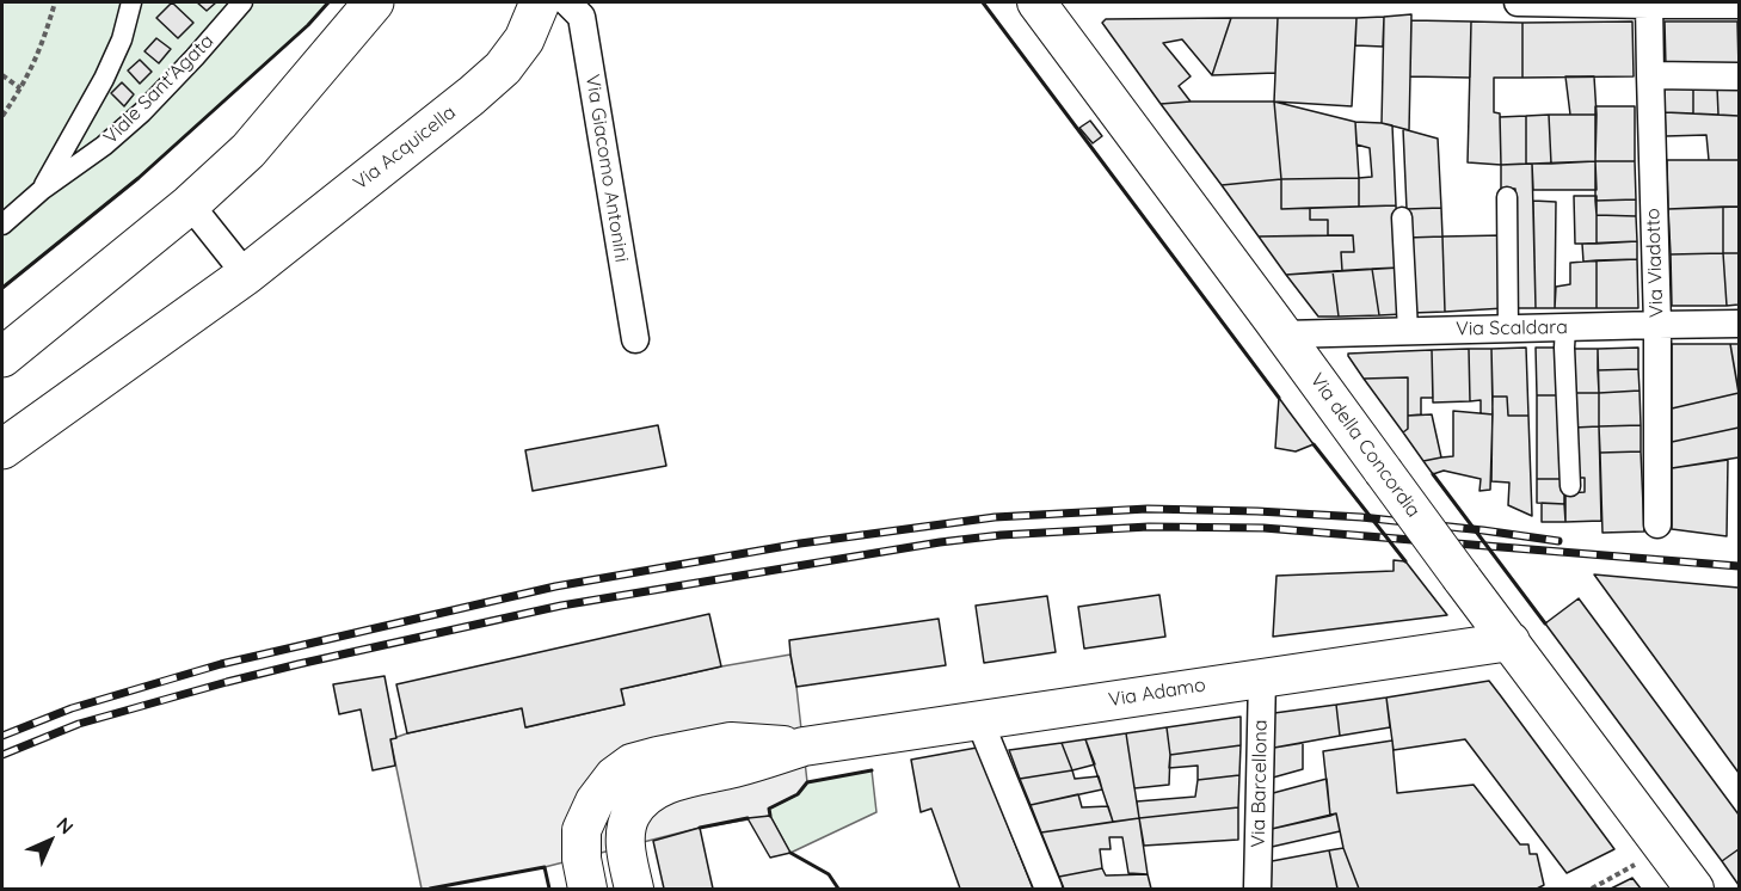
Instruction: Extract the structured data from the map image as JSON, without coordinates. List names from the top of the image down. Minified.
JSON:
{"streets":{"main road":["Via Acquicella","Via della Concordia","Via Adamo"],"street":["Viale Sant'Agata","Via Giacomo Antonini","Via Viadotto","Via Scaldara","Via Barcellona"]},"crossings":[["Via Viadotto","Via Scaldara"],["Via Scaldara","Via della Concordia"],["Via della Concordia","Via Adamo"],["Via Adamo","Via Barcellona"]],"north":"top right"}
